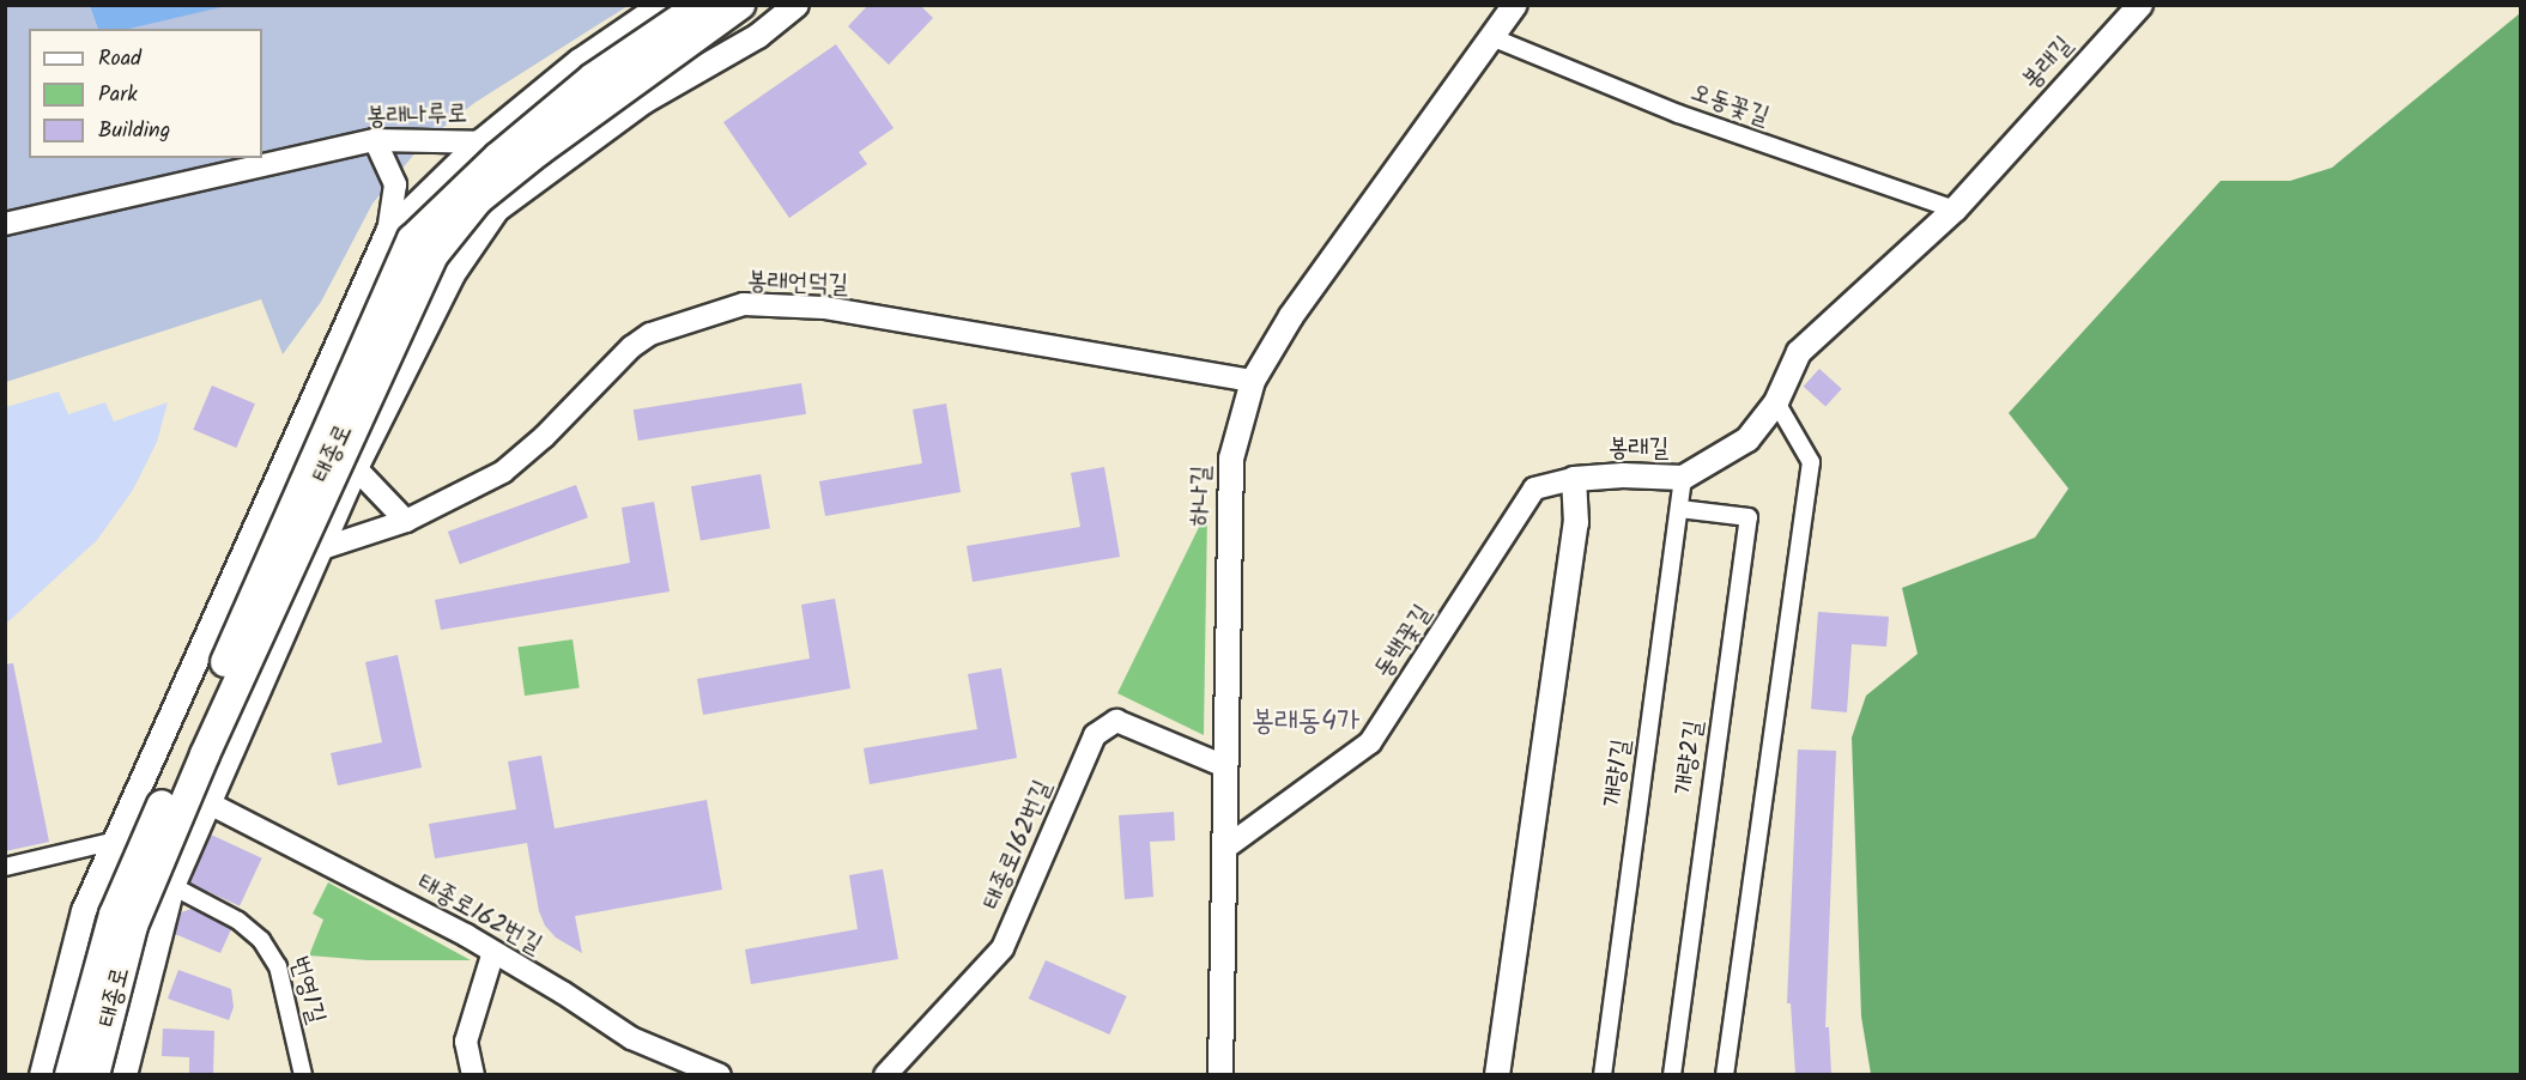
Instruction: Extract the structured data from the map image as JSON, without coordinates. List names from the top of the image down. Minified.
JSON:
{"streets":{"main road":["봉래길","태종로","하나길"],"street":["오동꽃길","봉래나루로","봉래언덕길","동백꽃길","개량2길","개량1길","태종로162번길","번영1길"]},"crossings":[["봉래길","오동꽃길"],["봉래길","동백꽃길"],["봉래길","개량1길"],["오동꽃길","하나길"],["봉래나루로","태종로"],["봉래언덕길","태종로"],["봉래언덕길","하나길"],["태종로","태종로162번길"],["태종로","번영1길"],["하나길","동백꽃길"],["하나길","태종로162번길"],["개량2길","개량1길"]],"districts":["봉래동4가"],"legend":["Road","Park","Building"]}
